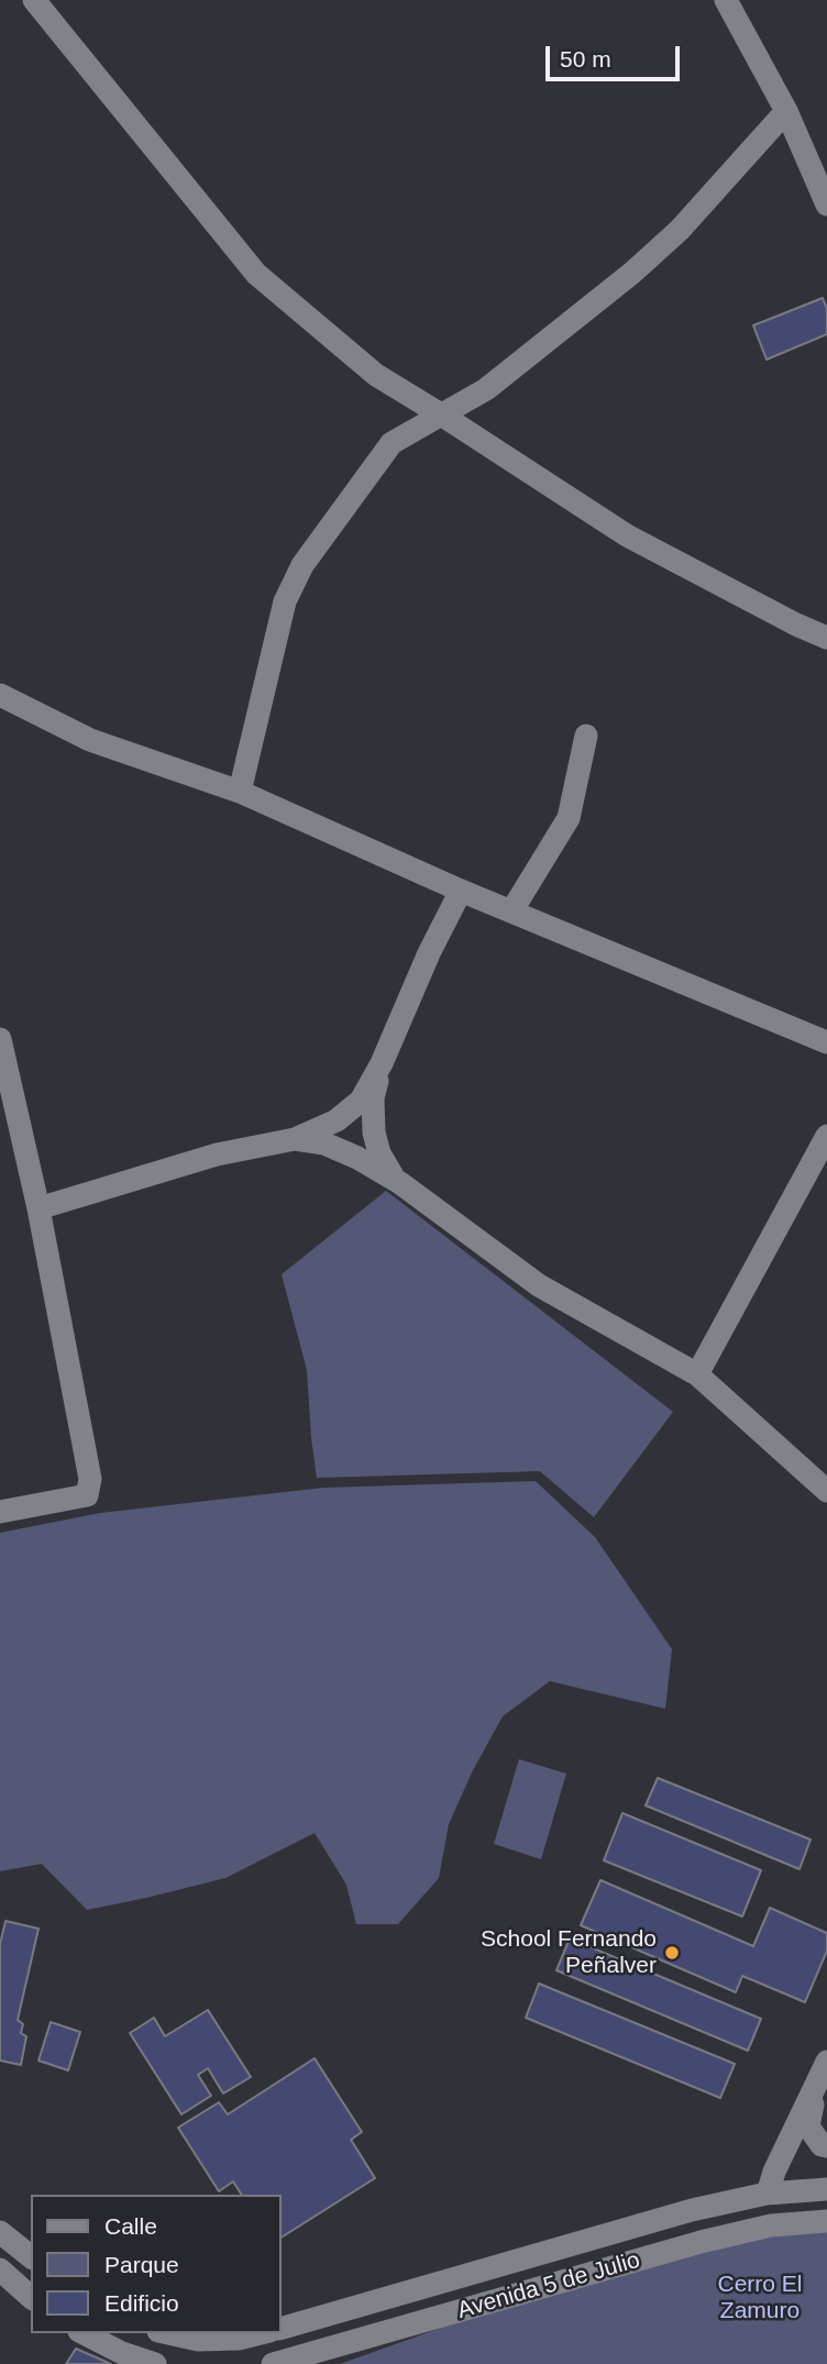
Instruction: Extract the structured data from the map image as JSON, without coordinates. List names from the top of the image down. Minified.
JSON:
{"streets":{"street":["Avenida 5 de Julio"]},"parks":["Cerro El Zamuro"],"places":["School Fernando Peñalver"],"legend":["Calle","Parque","Edificio"],"scale_bar":"50 m"}
